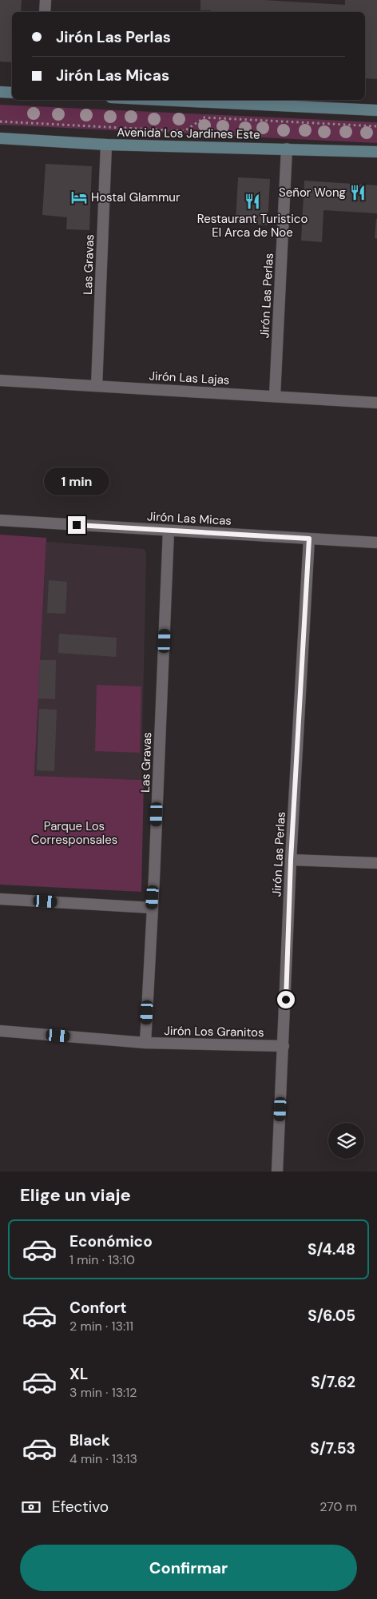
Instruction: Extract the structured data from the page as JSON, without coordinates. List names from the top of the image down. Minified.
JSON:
{"streets":{"main road":["Avenida Los Jardines Este"],"street":["Las Gravas","Jirón Las Perlas","Jirón Las Lajas","Jirón Las Micas","Jirón Los Granitos"]},"crossings":[["Avenida Los Jardines Este","Las Gravas"],["Avenida Los Jardines Este","Jirón Las Perlas"],["Las Gravas","Jirón Las Lajas"],["Las Gravas","Jirón Las Micas"],["Las Gravas","Jirón Los Granitos"],["Jirón Las Perlas","Jirón Las Lajas"],["Jirón Las Perlas","Jirón Las Micas"],["Jirón Las Perlas","Jirón Los Granitos"]],"parks":["Parque Los Corresponsales"],"places":{"restaurant":["Señor Wong","Restaurant Turistico El Arca de Noe"],"hotel":["Hostal Glammur"]},"page":{"banner":["Jirón Las Perlas","Jirón Las Micas"],"bubble":"1 min","heading":"Elige un viaje","list":[{"name":"Económico","note":"1 min · 13:10","value":"S/4.48"},{"name":"Confort","note":"2 min · 13:11","value":"S/6.05"},{"name":"XL","note":"3 min · 13:12","value":"S/7.62"},{"name":"Black","note":"4 min · 13:13","value":"S/7.53"}],"pay":["Efectivo","270 m"],"buttons":"Confirmar"}}
